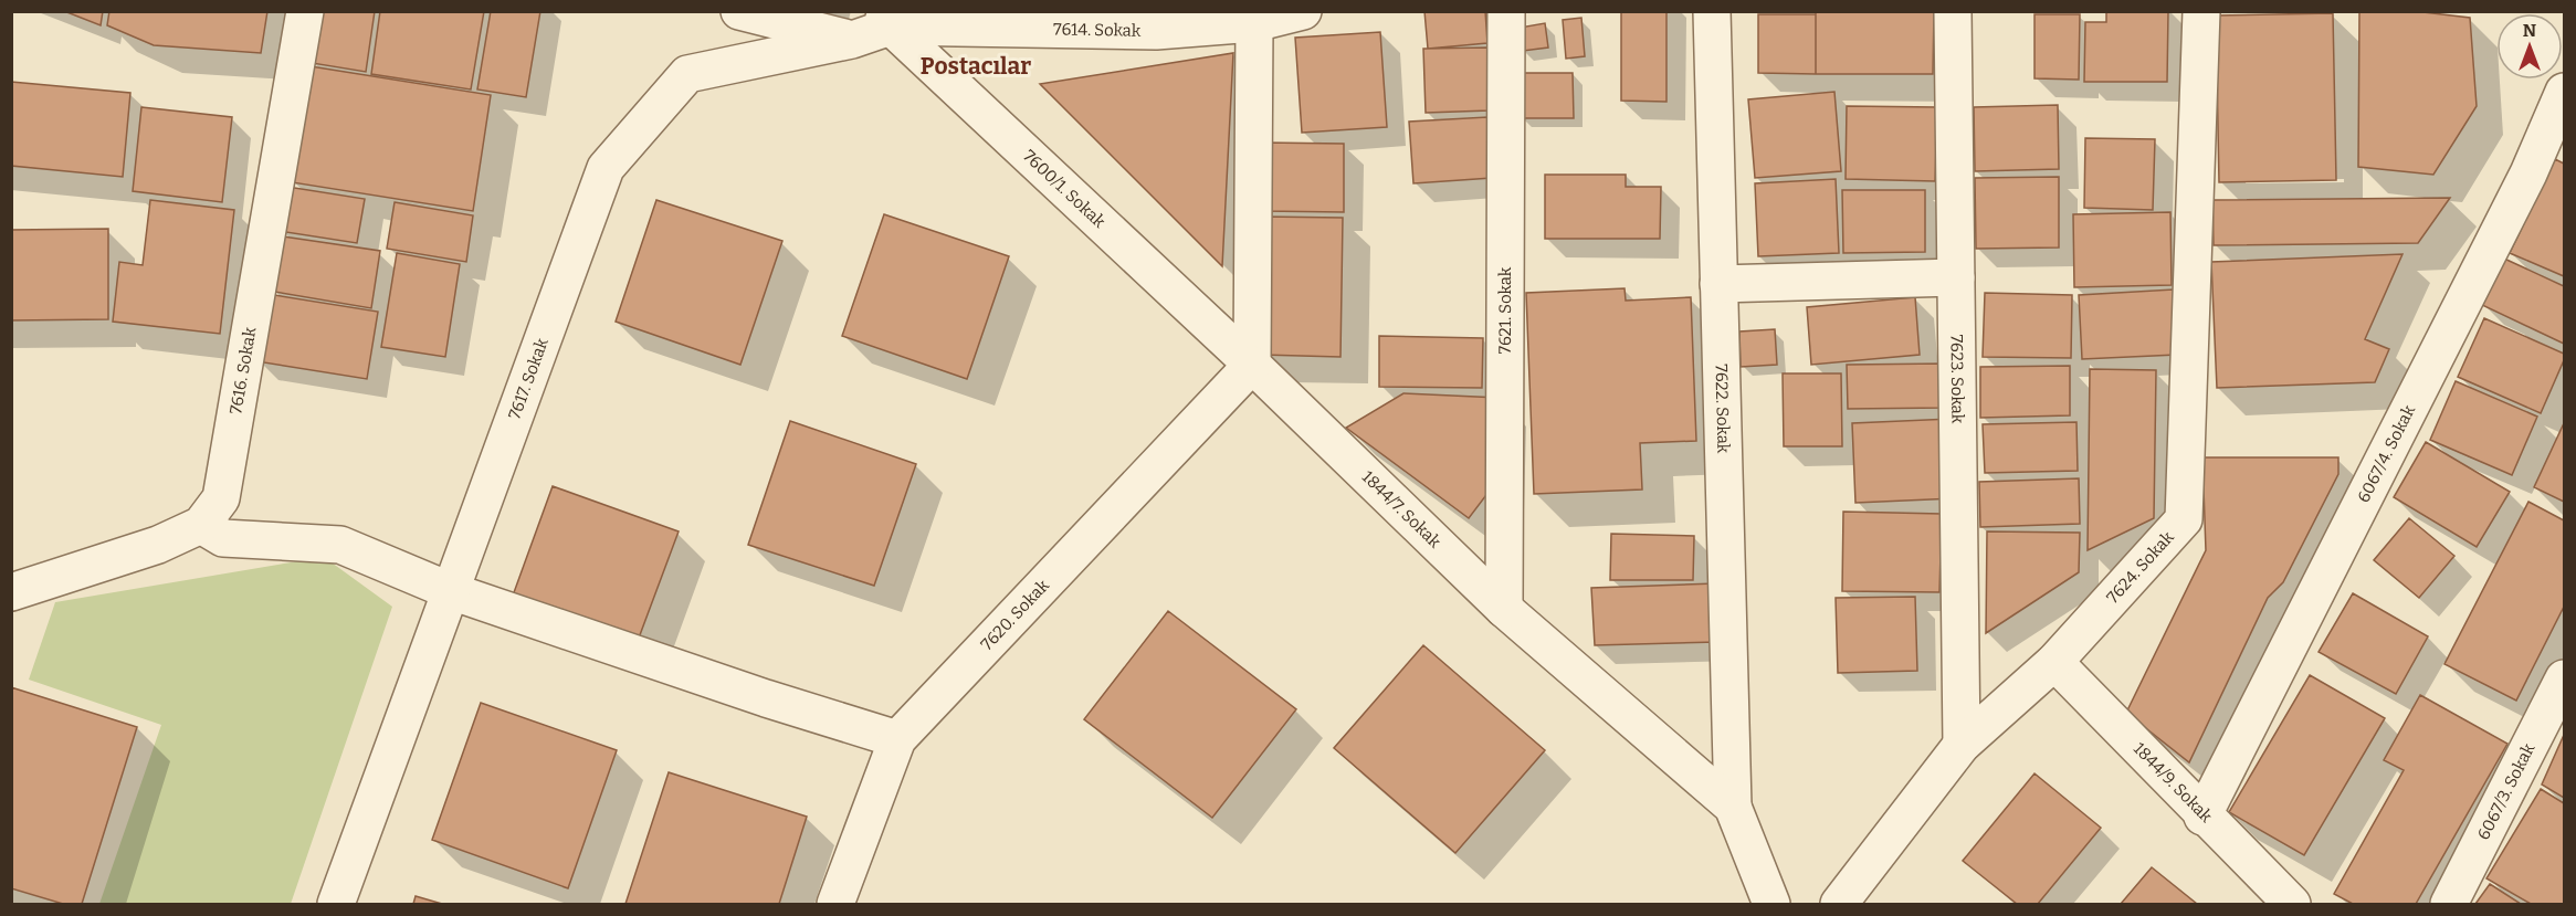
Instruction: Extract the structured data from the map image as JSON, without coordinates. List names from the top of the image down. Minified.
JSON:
{"streets":{"street":["7614. Sokak","7600/1. Sokak","7621. Sokak","7616. Sokak","7623. Sokak","7617. Sokak","7622. Sokak","6067/4. Sokak","1844/7. Sokak","7624. Sokak","7620. Sokak","1844/9. Sokak","6067/3. Sokak"]},"crossings":[["7614. Sokak","7600/1. Sokak"],["7614. Sokak","7617. Sokak"],["7600/1. Sokak","7617. Sokak"],["7600/1. Sokak","1844/7. Sokak"],["7600/1. Sokak","7620. Sokak"],["7621. Sokak","1844/7. Sokak"],["7623. Sokak","7624. Sokak"],["7622. Sokak","1844/7. Sokak"],["6067/4. Sokak","1844/9. Sokak"],["1844/7. Sokak","7620. Sokak"],["7624. Sokak","1844/9. Sokak"]],"districts":["Postacılar"],"north":"top"}
